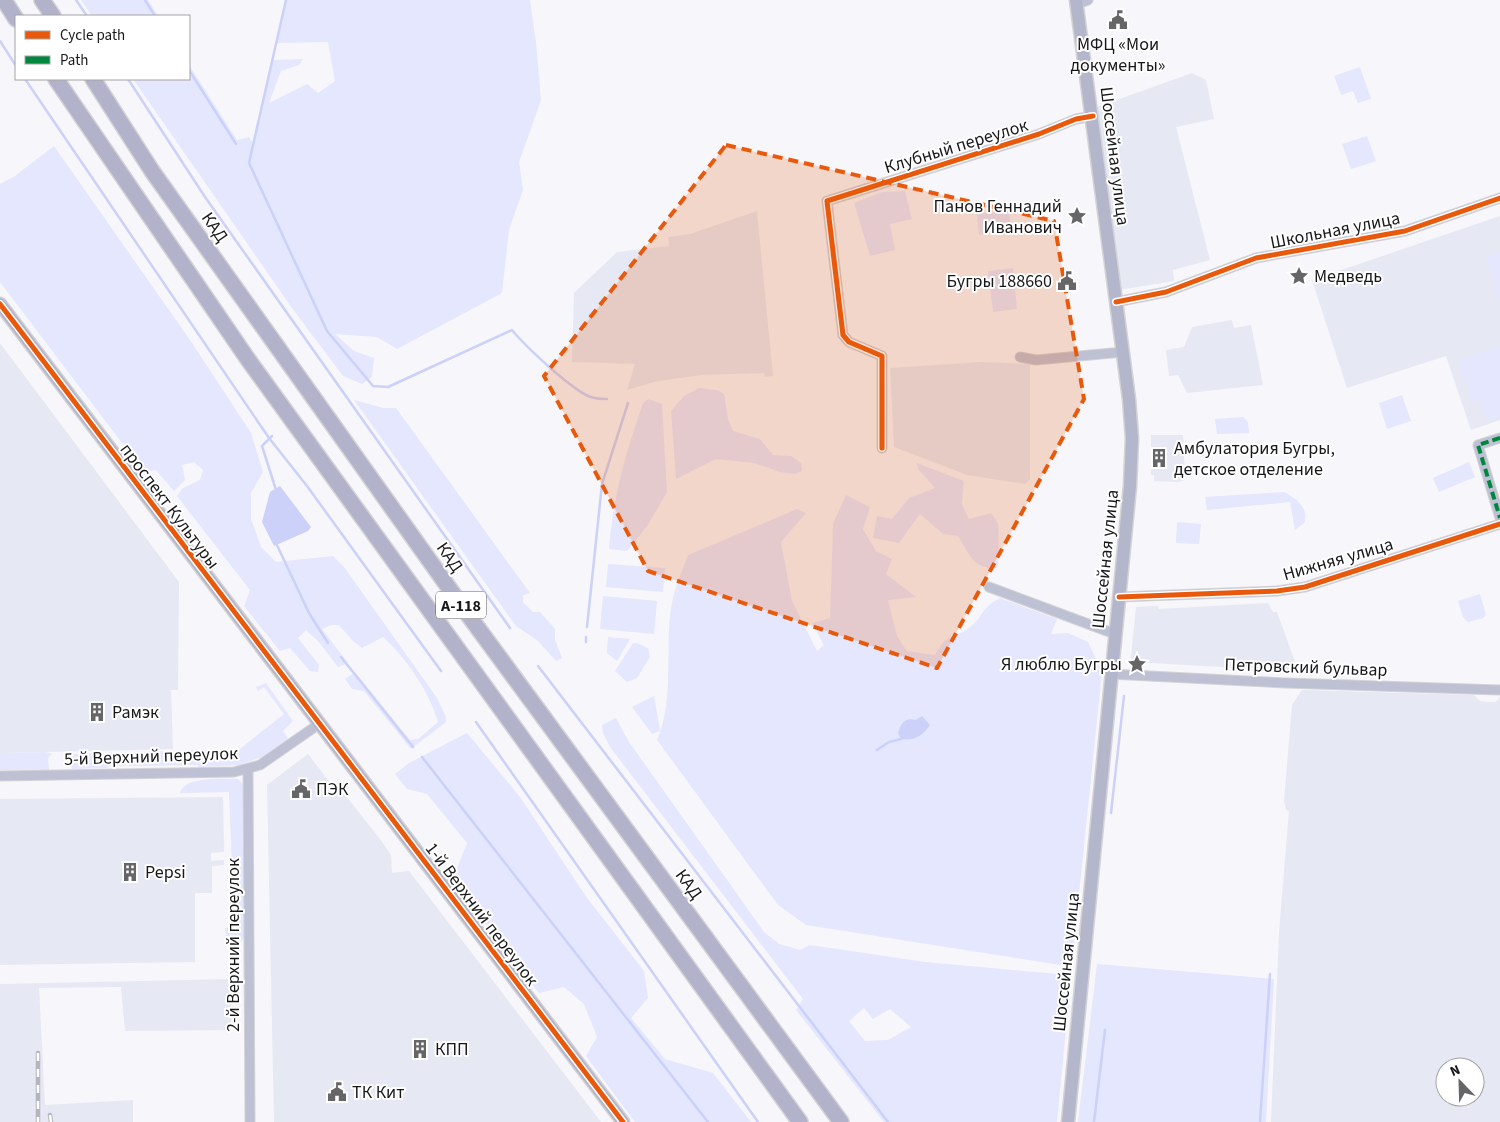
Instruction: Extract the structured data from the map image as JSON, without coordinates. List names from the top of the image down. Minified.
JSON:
{"streets":{"highway":["КАД","А-118"],"main road":["Шоссейная улица","проспект Культуры","1-й Верхний переулок"],"street":["Клубный переулок","Школьная улица","Нижняя улица","Петровский бульвар","5-й Верхний переулок","2-й Верхний переулок"]},"crossings":[["Клубный переулок","Шоссейная улица"],["Шоссейная улица","Школьная улица"],["Шоссейная улица","Нижняя улица"],["Шоссейная улица","Петровский бульвар"],["проспект Культуры","5-й Верхний переулок"],["проспект Культуры","1-й Верхний переулок"],["5-й Верхний переулок","1-й Верхний переулок"],["5-й Верхний переулок","2-й Верхний переулок"]],"places":{"public building":["МФЦ «Мои документы»","Бугры 188660","ПЭК","ТК Кит"],"place":["Панов Геннадий Иванович","Медведь","Я люблю Бугры"],"building":["Амбулатория Бугры, детское отделение","Рамэк","Pepsi","КПП"]},"legend":["Cycle path","Path"],"north":"top left"}
